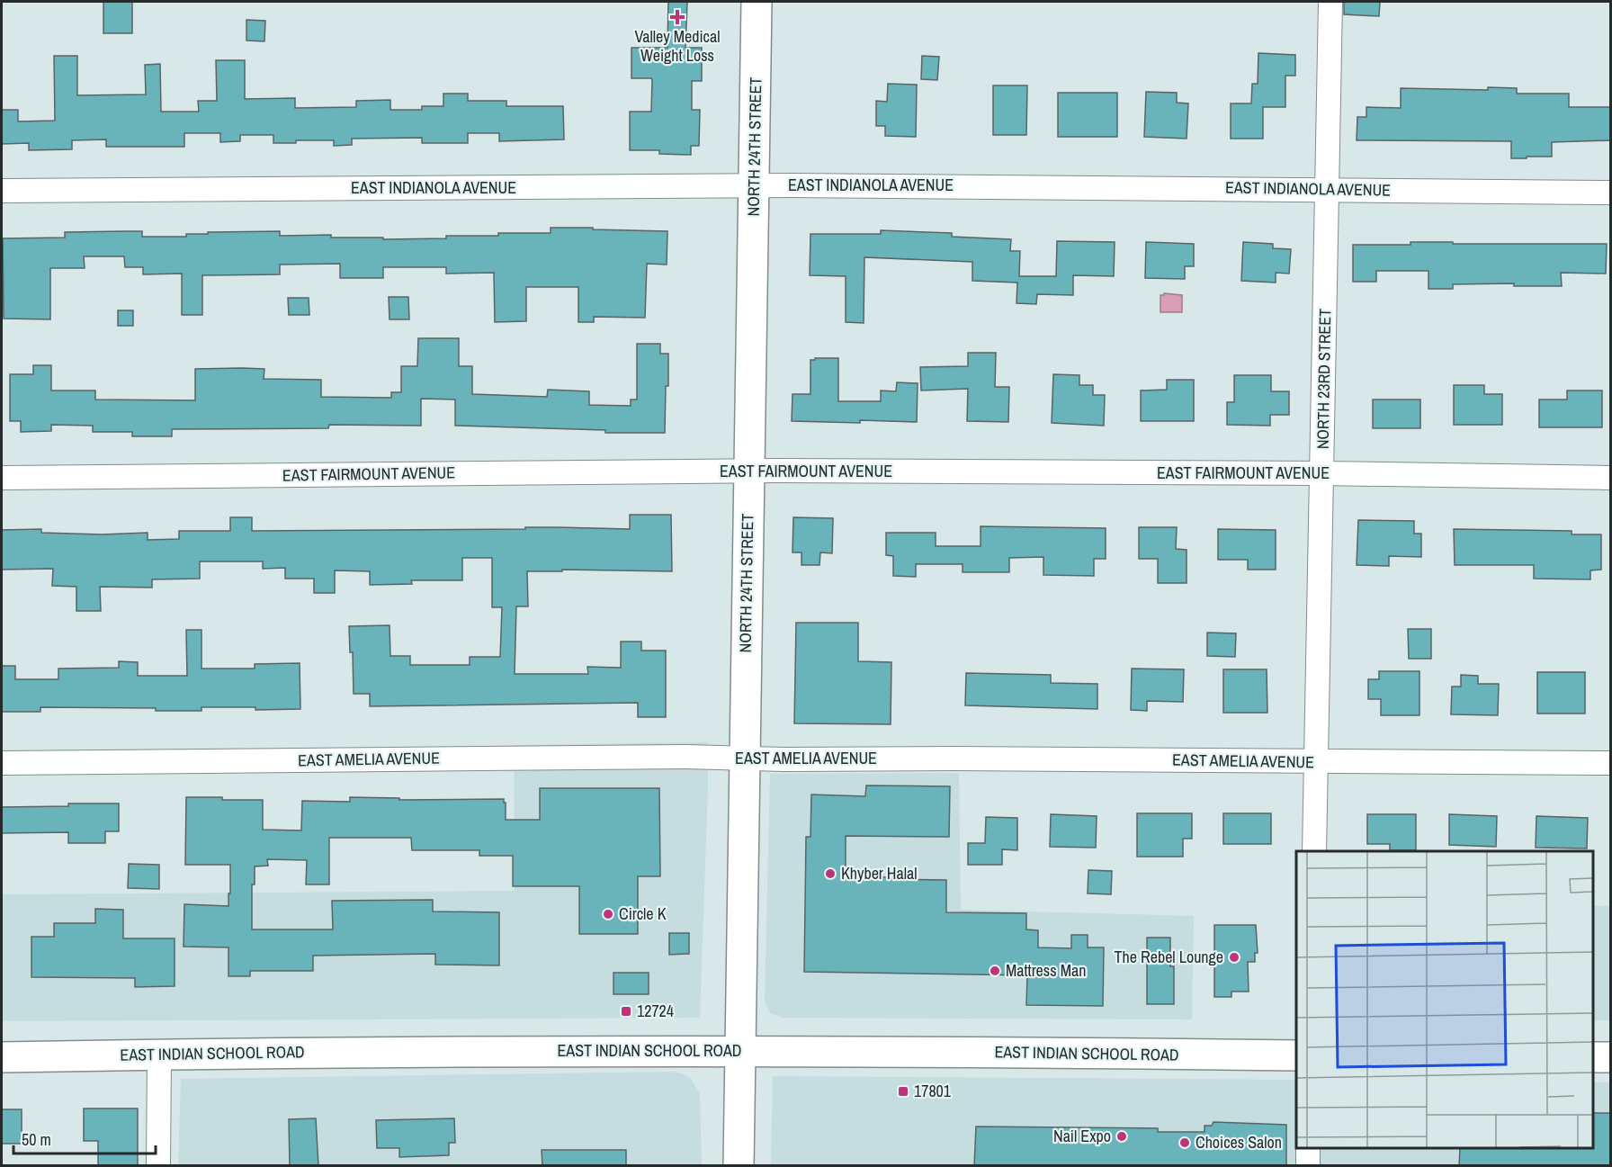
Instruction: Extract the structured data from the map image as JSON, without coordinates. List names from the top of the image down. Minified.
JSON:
{"streets":{"main road":["NORTH 24TH STREET","EAST INDIAN SCHOOL ROAD"],"street":["EAST INDIANOLA AVENUE","NORTH 23RD STREET","EAST FAIRMOUNT AVENUE","EAST AMELIA AVENUE"]},"crossings":[["NORTH 24TH STREET","EAST INDIANOLA AVENUE"],["NORTH 24TH STREET","EAST FAIRMOUNT AVENUE"],["NORTH 24TH STREET","EAST AMELIA AVENUE"],["NORTH 24TH STREET","EAST INDIAN SCHOOL ROAD"],["EAST INDIANOLA AVENUE","NORTH 23RD STREET"],["NORTH 23RD STREET","EAST FAIRMOUNT AVENUE"],["NORTH 23RD STREET","EAST AMELIA AVENUE"]],"places":{"health":["Valley Medical Weight Loss"],"other":["Khyber Halal","Circle K","The Rebel Lounge","Mattress Man","Nail Expo","Choices Salon"],"transit":["12724","17801"]},"scale_bar":"50 m"}
